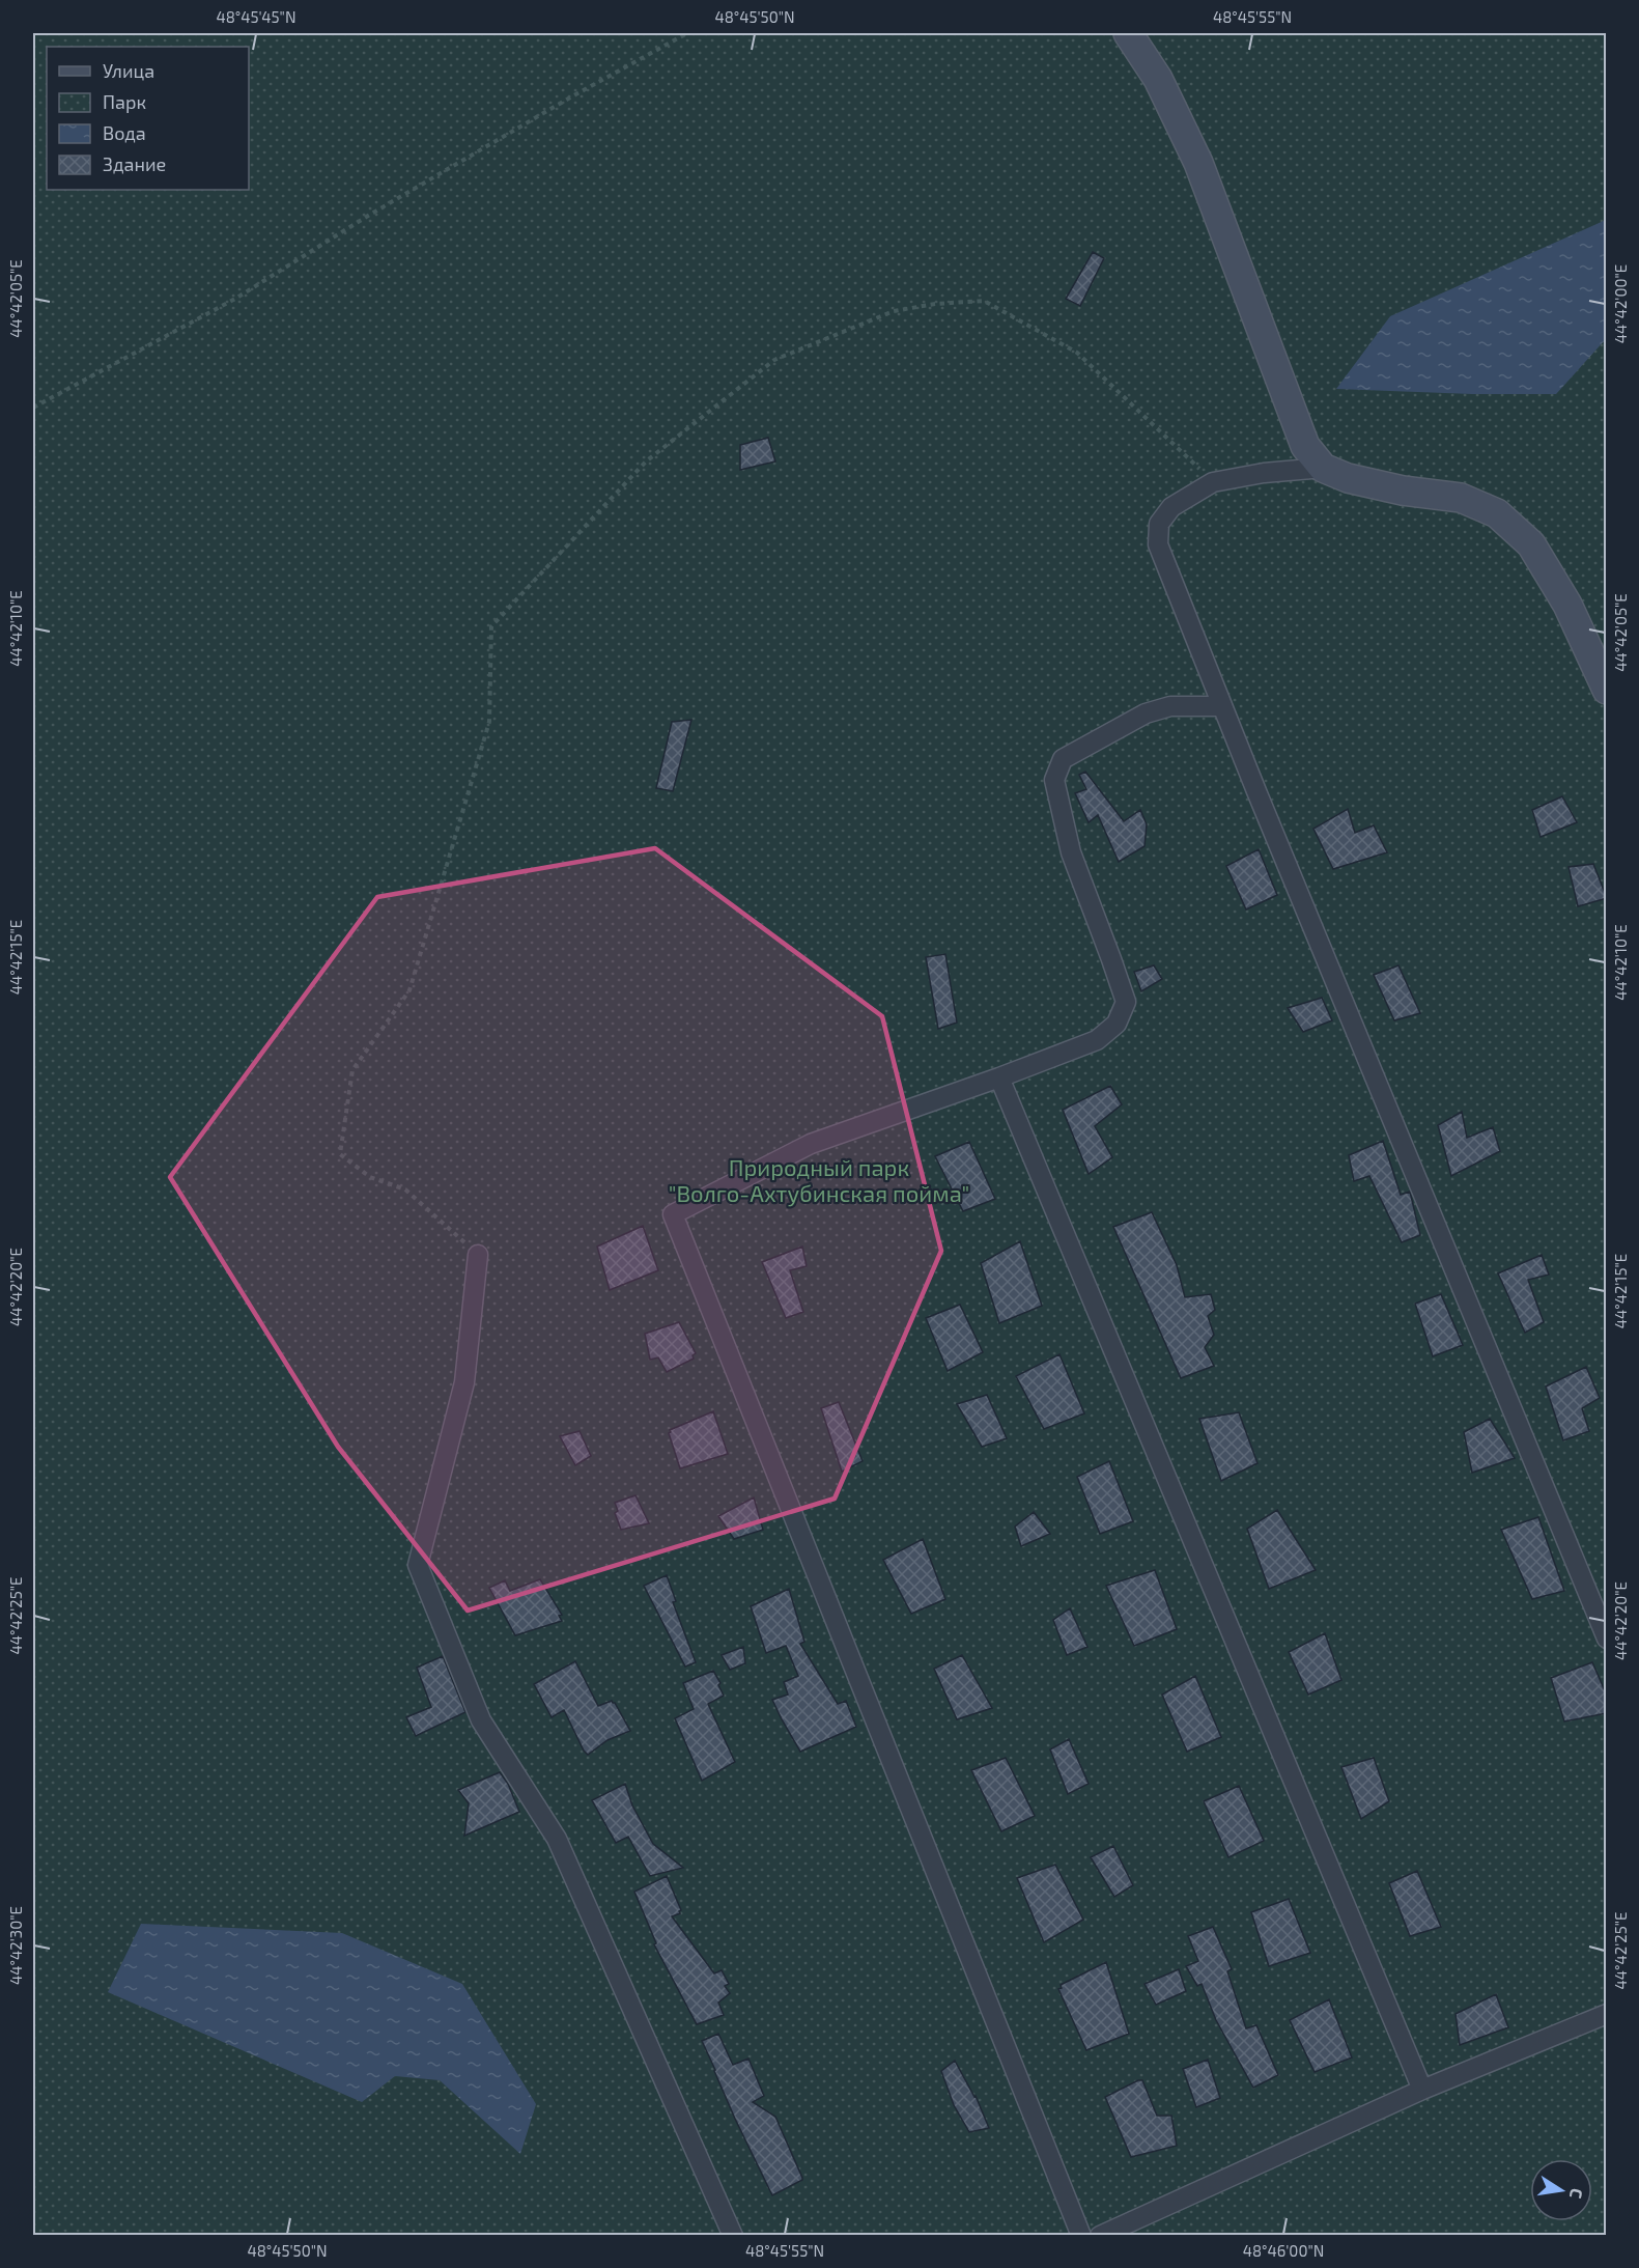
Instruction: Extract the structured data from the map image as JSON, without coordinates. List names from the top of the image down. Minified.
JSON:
{"parks":["Природный парк \"Волго-Ахтубинская пойма\""],"legend":["Улица","Парк","Вода","Здание"],"north":"right","coordinates":["48°45'45\"N","48°45'50\"N","48°45'55\"N","44°42'05\"E","44°42'00\"E","44°42'10\"E","44°42'15\"E","44°42'20\"E","44°42'25\"E","44°42'30\"E","48°46'00\"N"]}
